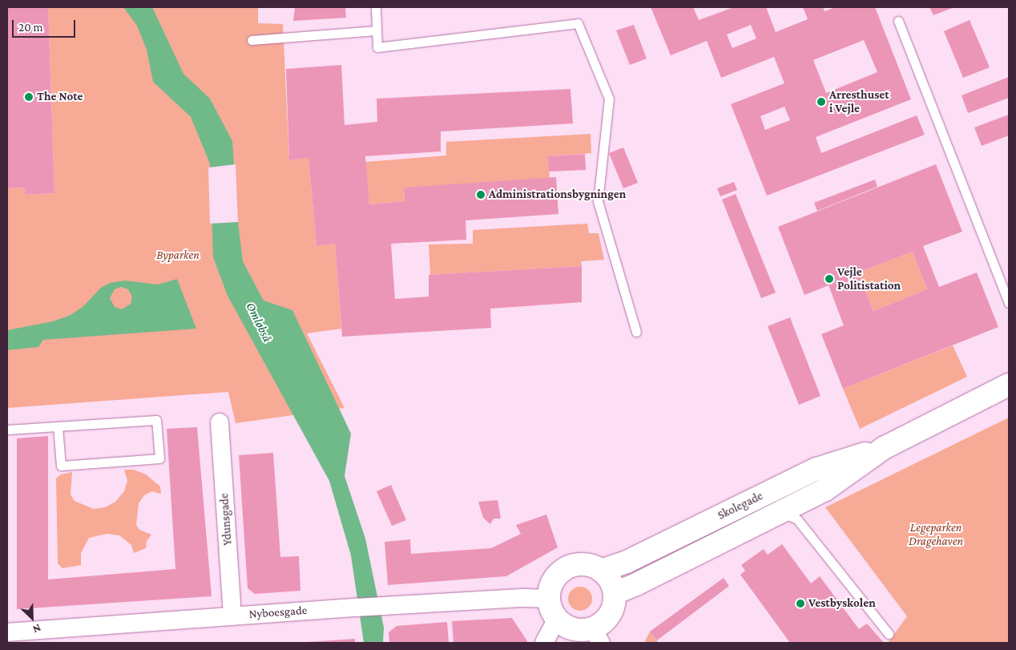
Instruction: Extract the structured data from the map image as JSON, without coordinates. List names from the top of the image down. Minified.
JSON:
{"streets":{"street":["Skolegade","Ydunsgade","Nyboesgade"]},"crossings":[["Skolegade","Nyboesgade"],["Ydunsgade","Nyboesgade"]],"water":["Omløbså"],"parks":["Byparken","Legeparken Dragehaven"],"places":["The Note","Arresthuset i Vejle","Administrationsbygningen","Vejle Politistation","Vestbyskolen"],"scale_bar":"20 m","north":"bottom right"}
